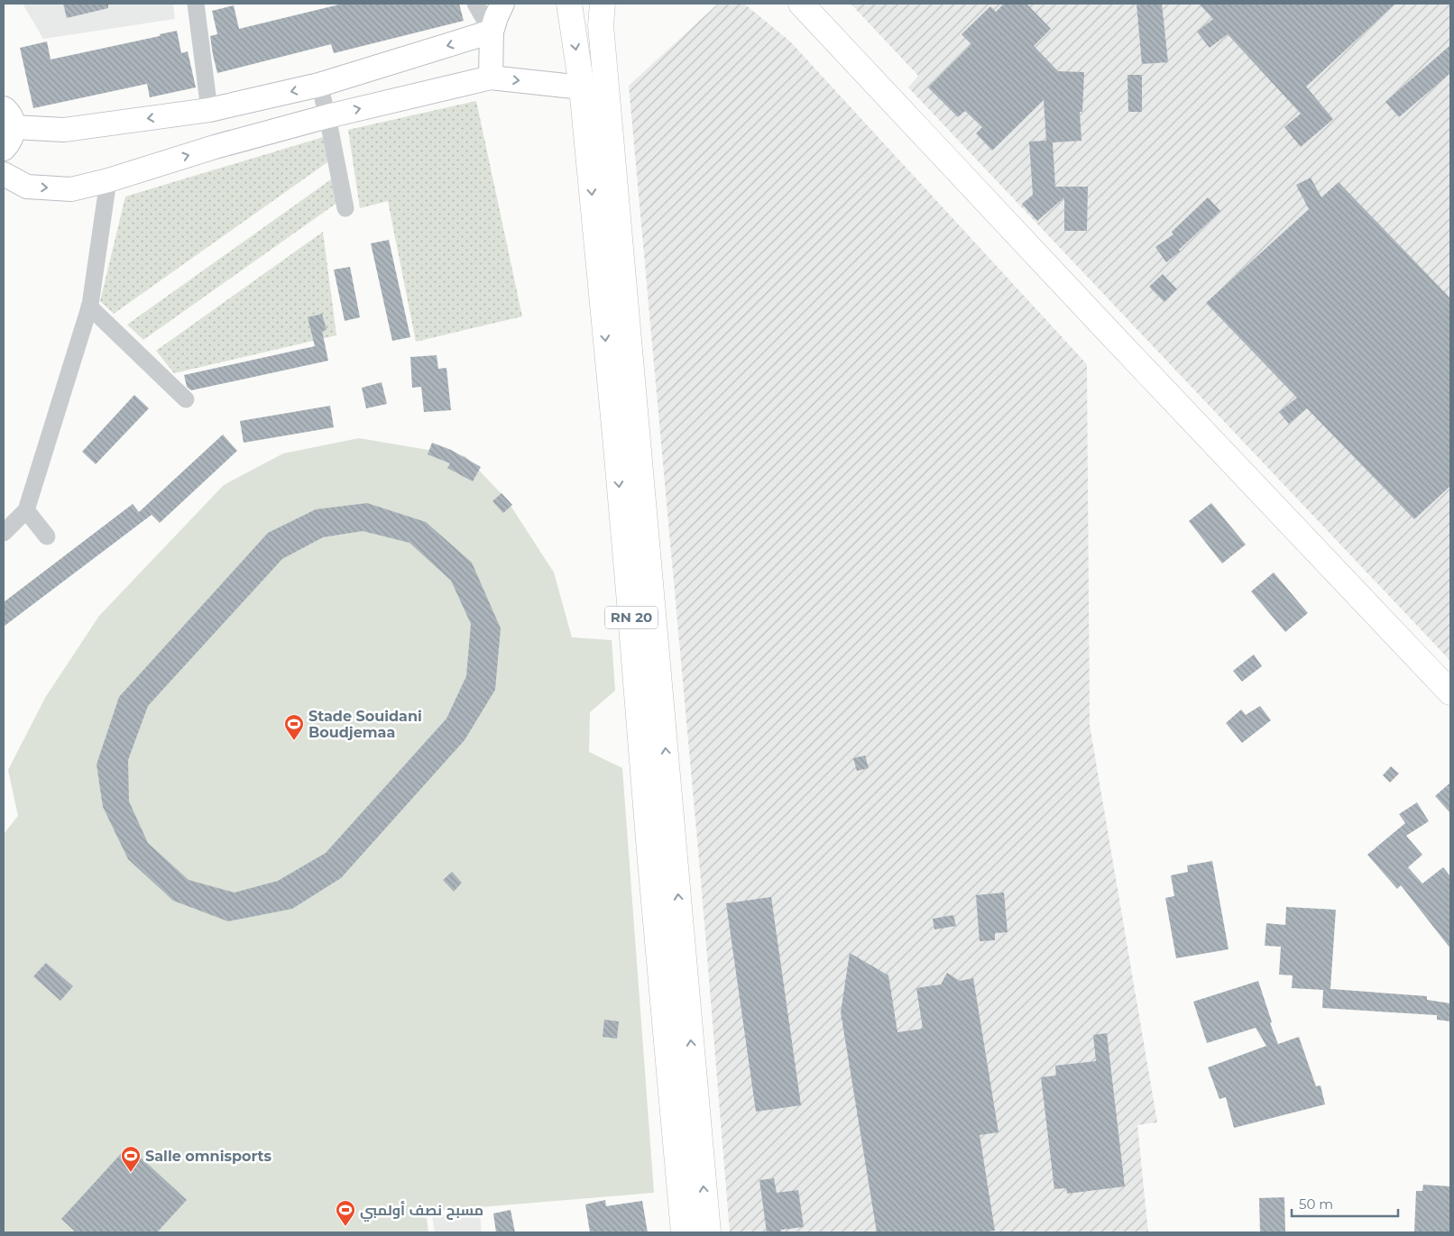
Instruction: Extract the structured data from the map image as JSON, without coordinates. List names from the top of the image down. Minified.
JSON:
{"streets":{"main road":["RN 20"]},"places":{"sports":["Stade Souidani Boudjemaa","Salle omnisports","مسبح نصف أولمبي"]},"scale_bar":"50 m"}
